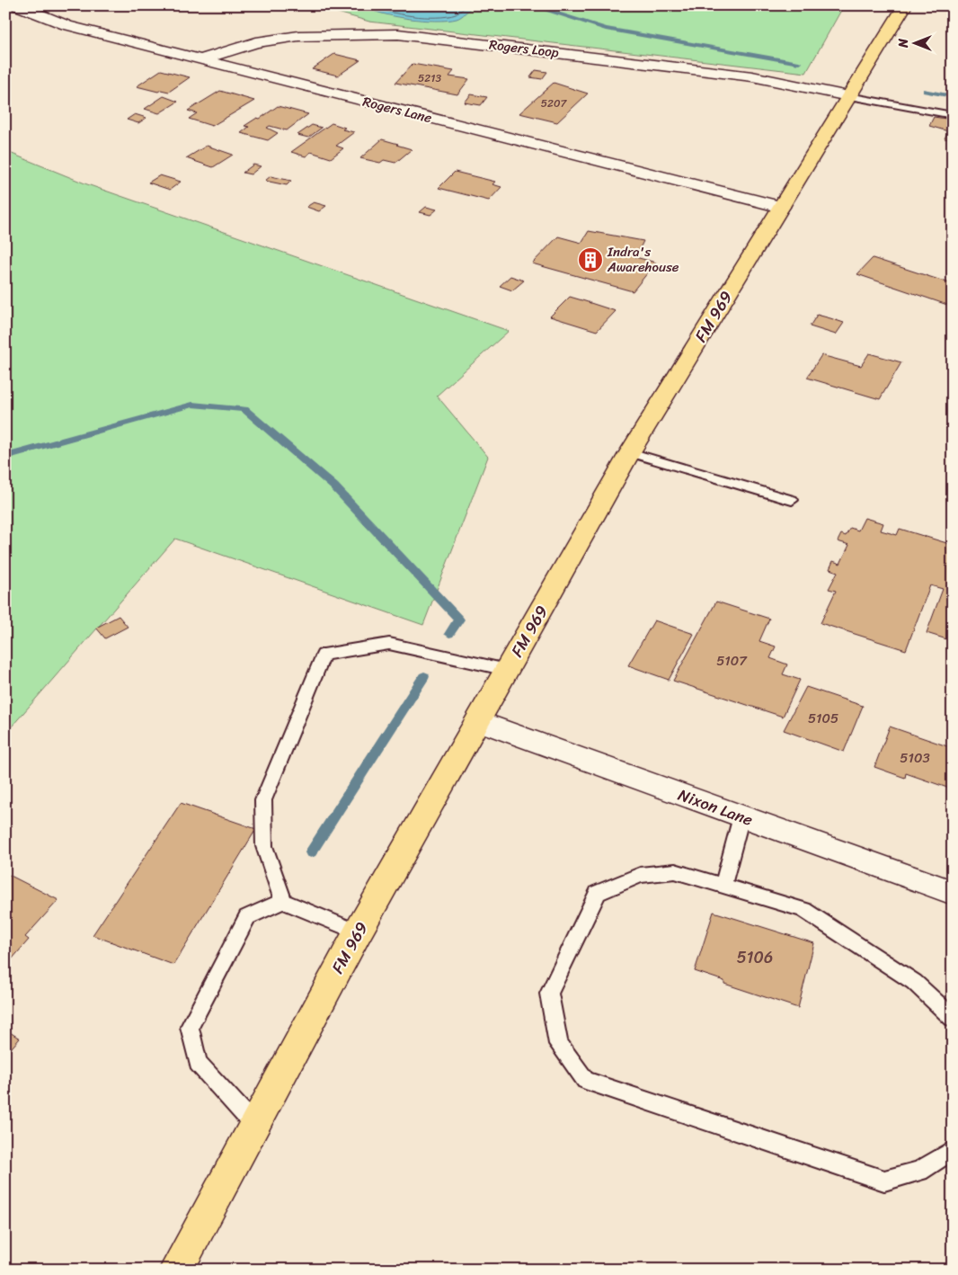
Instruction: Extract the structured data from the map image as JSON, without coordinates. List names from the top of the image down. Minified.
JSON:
{"streets":{"main road":["FM 969"],"street":["Rogers Loop","Rogers Lane","Nixon Lane"]},"crossings":[["Rogers Loop","Rogers Lane"],["Rogers Loop","FM 969"],["Rogers Lane","FM 969"],["FM 969","Nixon Lane"]],"places":{"building":["Indra's Awarehouse"]},"house_numbers":["5213","5207","5107","5105","5103","5106"],"north":"left"}
